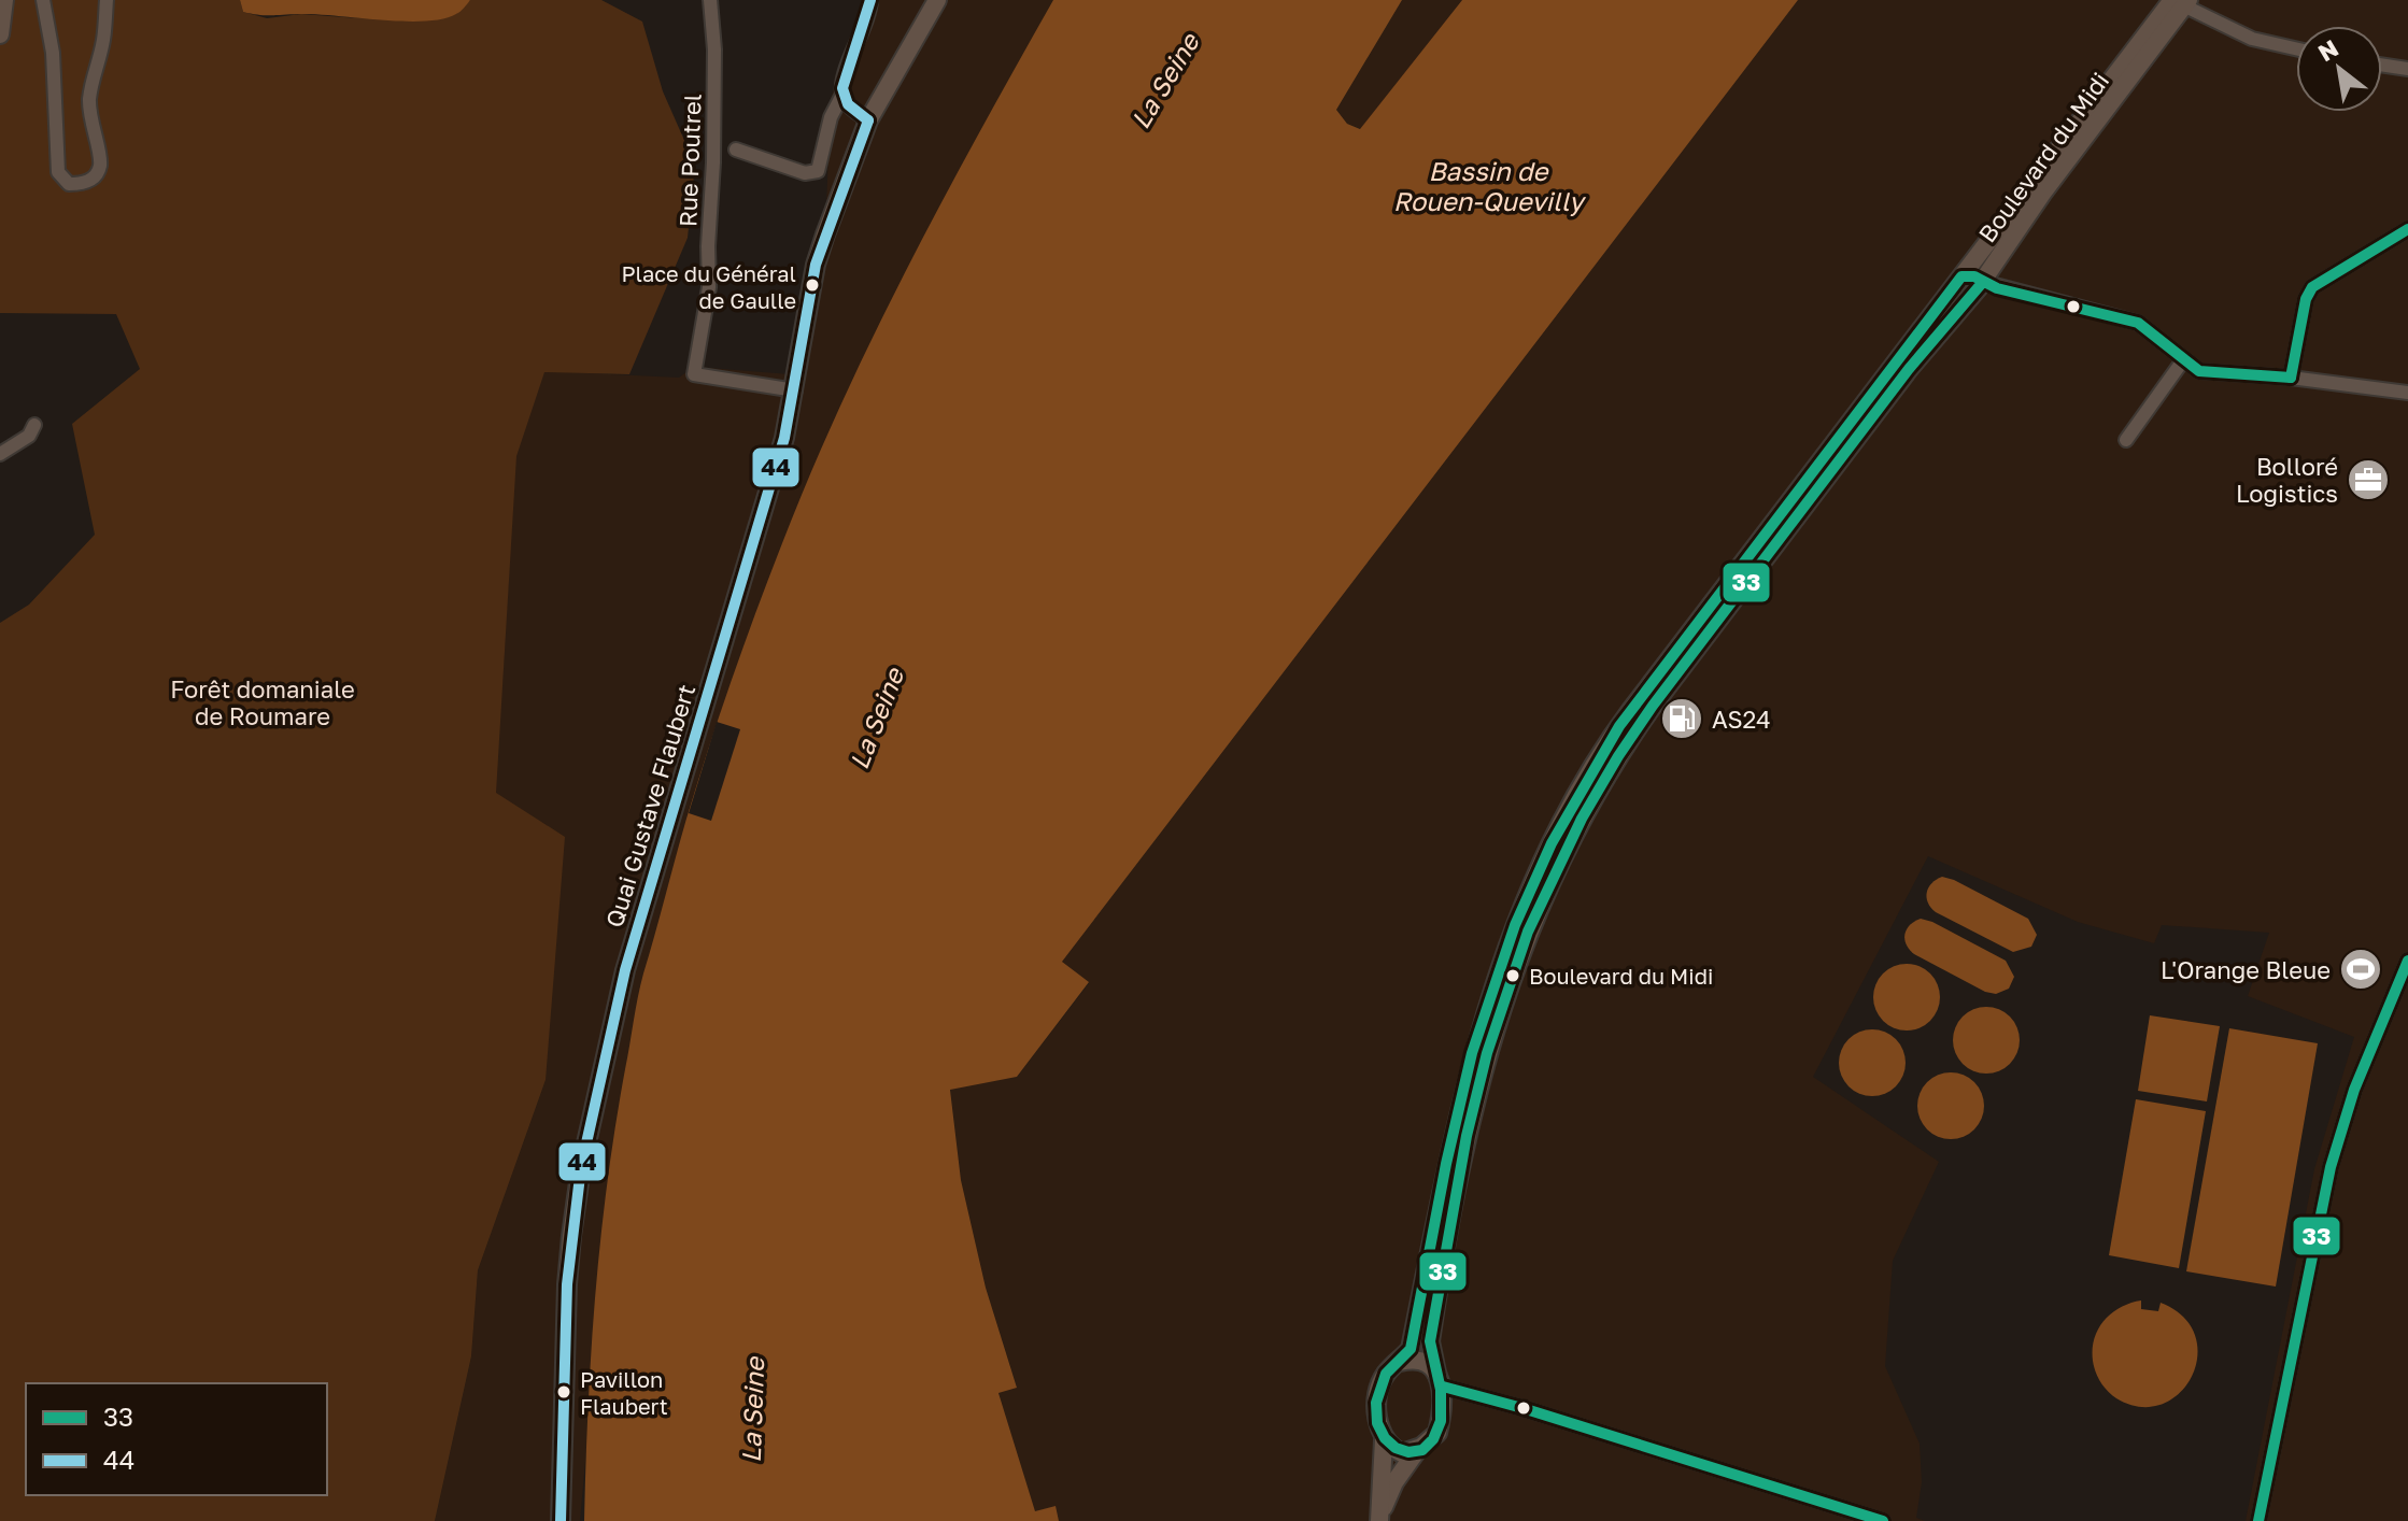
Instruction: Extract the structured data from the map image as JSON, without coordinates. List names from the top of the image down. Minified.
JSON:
{"streets":{"main road":["Boulevard du Midi","Quai Gustave Flaubert"],"street":["Rue Poutrel"]},"crossings":[["Rue Poutrel","Quai Gustave Flaubert"]],"water":["La Seine","Bassin de Rouen-Quevilly"],"parks":["Forêt domaniale de Roumare"],"places":{"other":["Place du Général de Gaulle","Boulevard du Midi","Pavillon Flaubert"],"office":["Bolloré Logistics"],"fuel station":["AS24"],"sports":["L'Orange Bleue"]},"lines":["transit line 44","transit line 33"],"legend":["33","44"],"north":"top left"}
